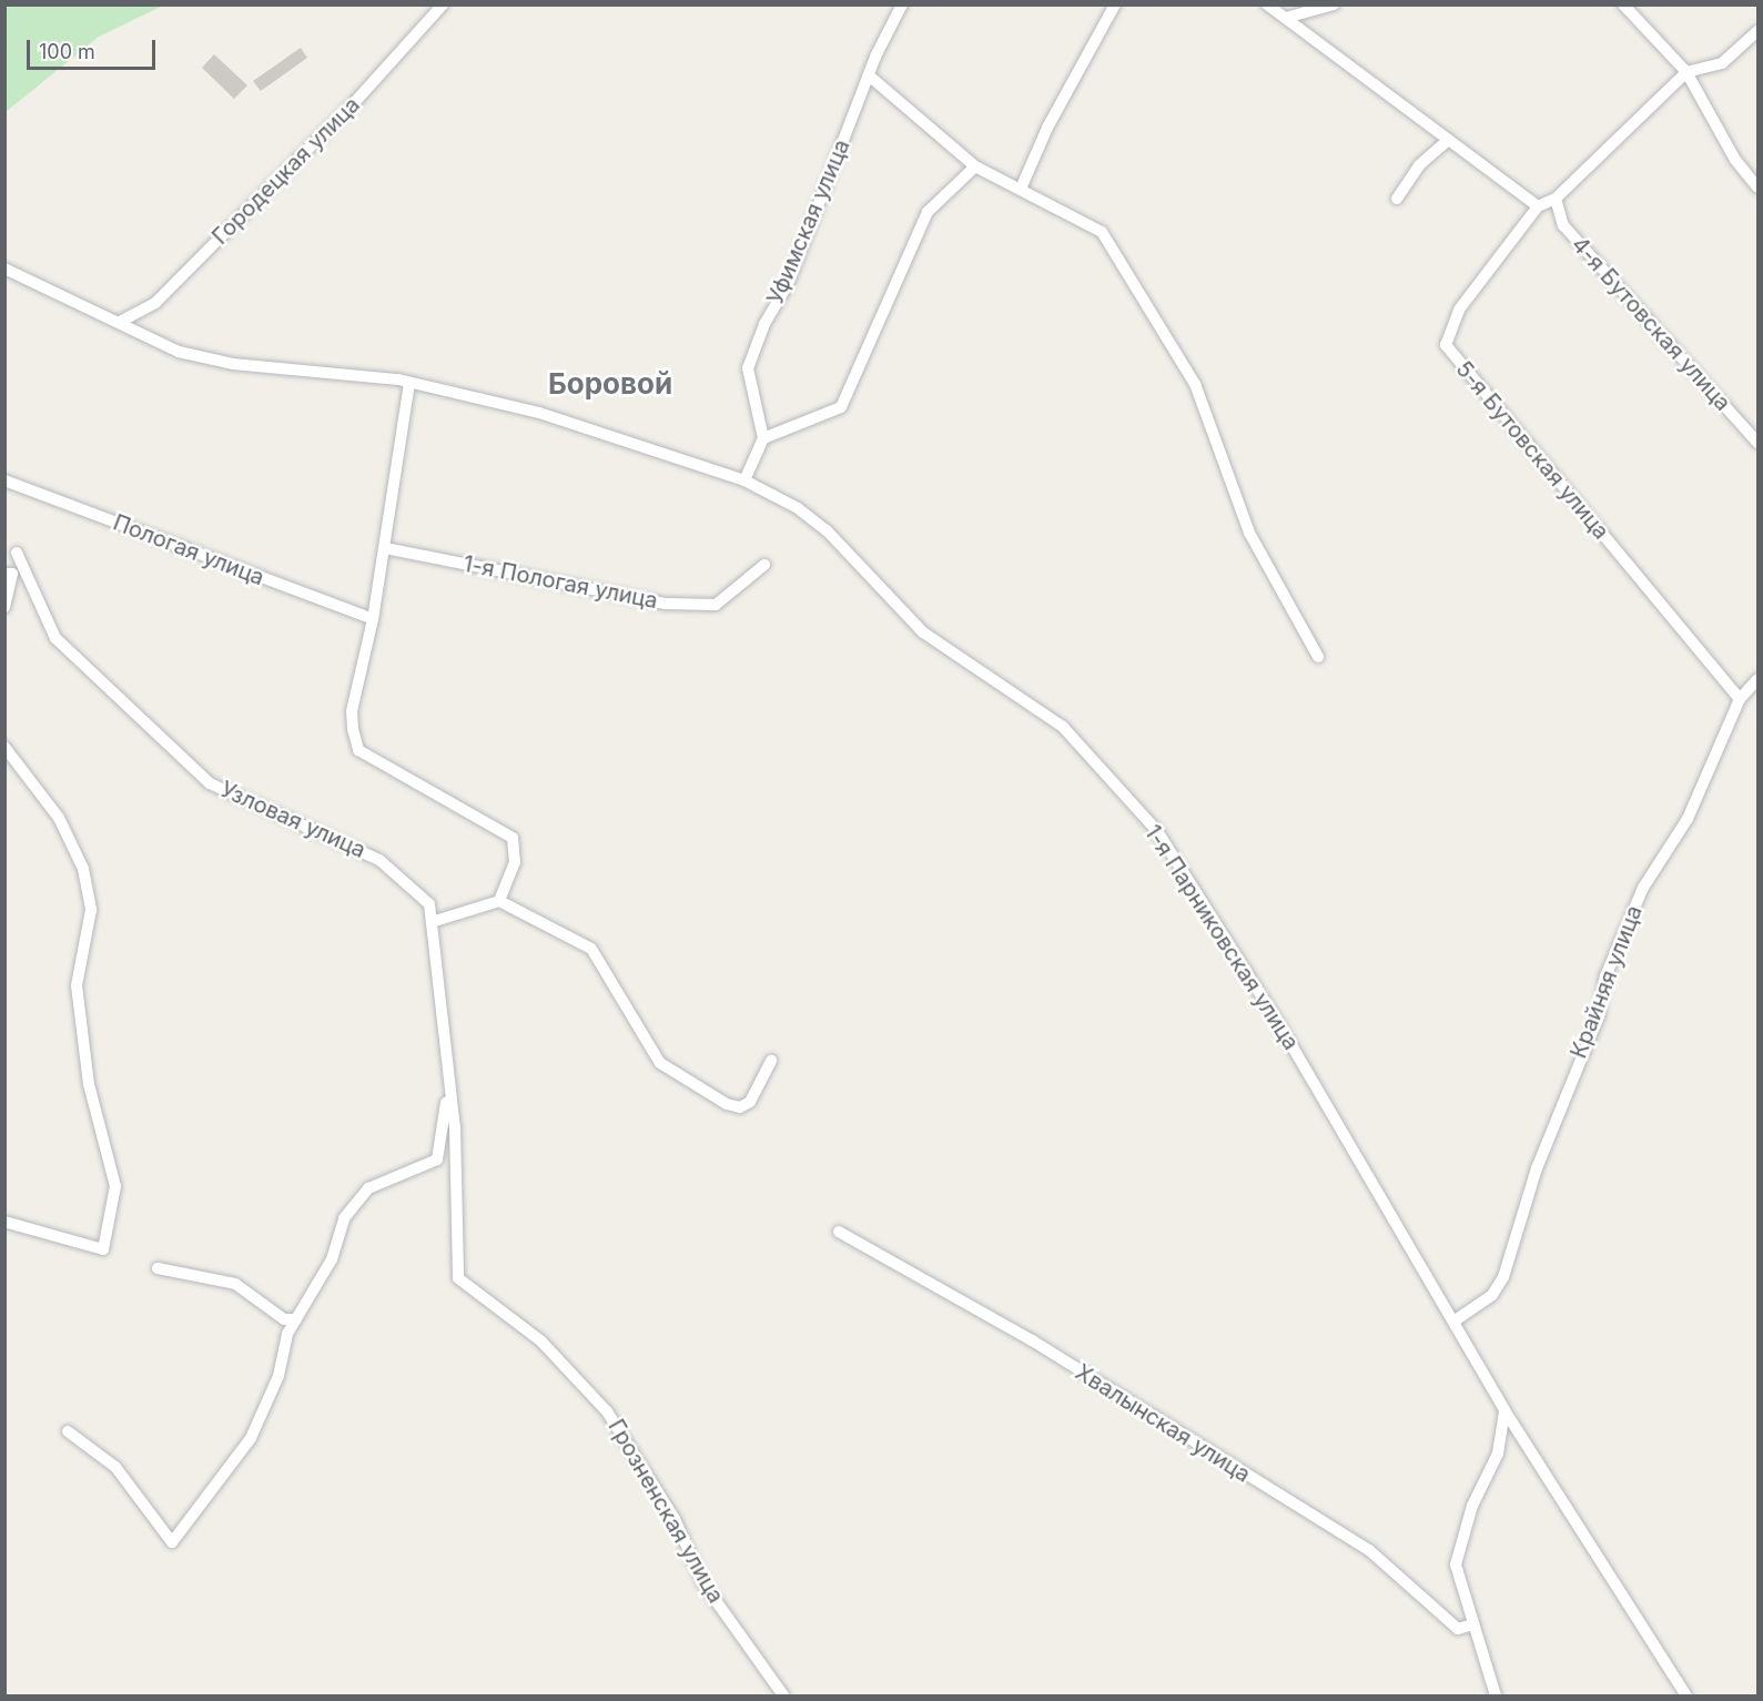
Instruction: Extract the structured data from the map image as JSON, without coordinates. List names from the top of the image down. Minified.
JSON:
{"streets":{"street":["Городецкая улица","Уфимская улица","4-я Бутовская улица","5-я Бутовская улица","Пологая улица","1-я Пологая улица","Узловая улица","1-я Парниковская улица","Крайняя улица","Хвалынская улица","Грозненская улица"]},"crossings":[["Городецкая улица","1-я Парниковская улица"],["4-я Бутовская улица","5-я Бутовская улица"],["5-я Бутовская улица","Крайняя улица"],["1-я Парниковская улица","Крайняя улица"]],"districts":["Боровой"],"scale_bar":"100 m"}
